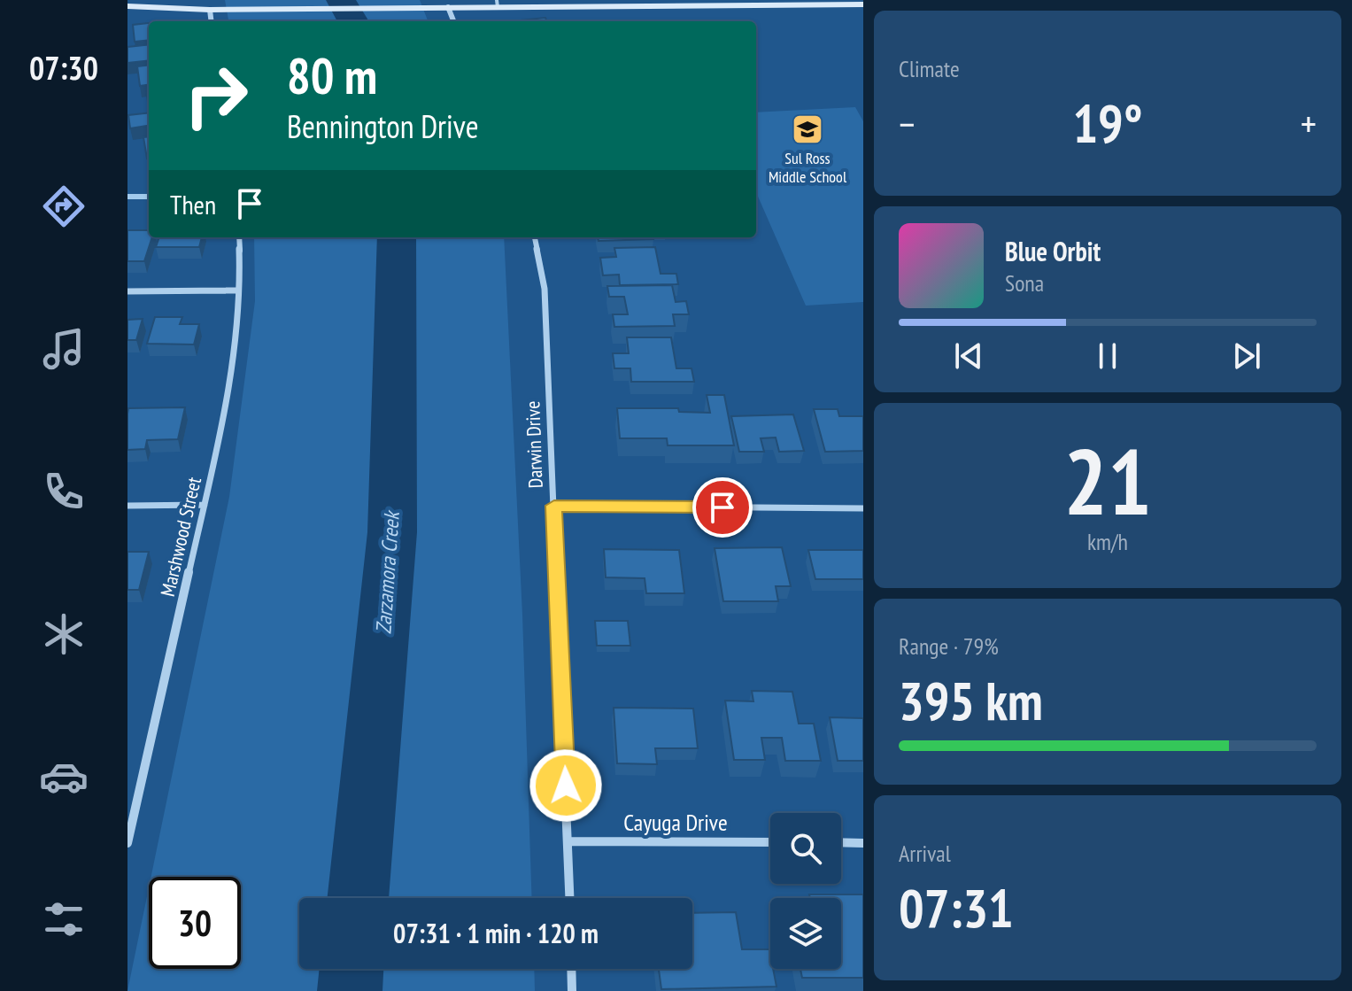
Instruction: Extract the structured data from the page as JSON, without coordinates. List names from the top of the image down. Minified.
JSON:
{"streets":{"street":["Darwin Drive","Marshwood Street","Cayuga Drive"]},"crossings":[["Darwin Drive","Cayuga Drive"]],"water":["Zarzamora Creek"],"places":{"school or university":["Sul Ross Middle School"]},"page":{"tabs":"07:30","tile":["Climate",["21","km/h"],["Range · 79%","395 km"],["Arrival","07:31"]],"turn":["80 m","Bennington Drive"],"heat":["−","19°","+"],"then":"Then","song":["Blue Orbit","Sona"],"limit":"30","trip":"07:31 · 1 min · 120 m"}}
